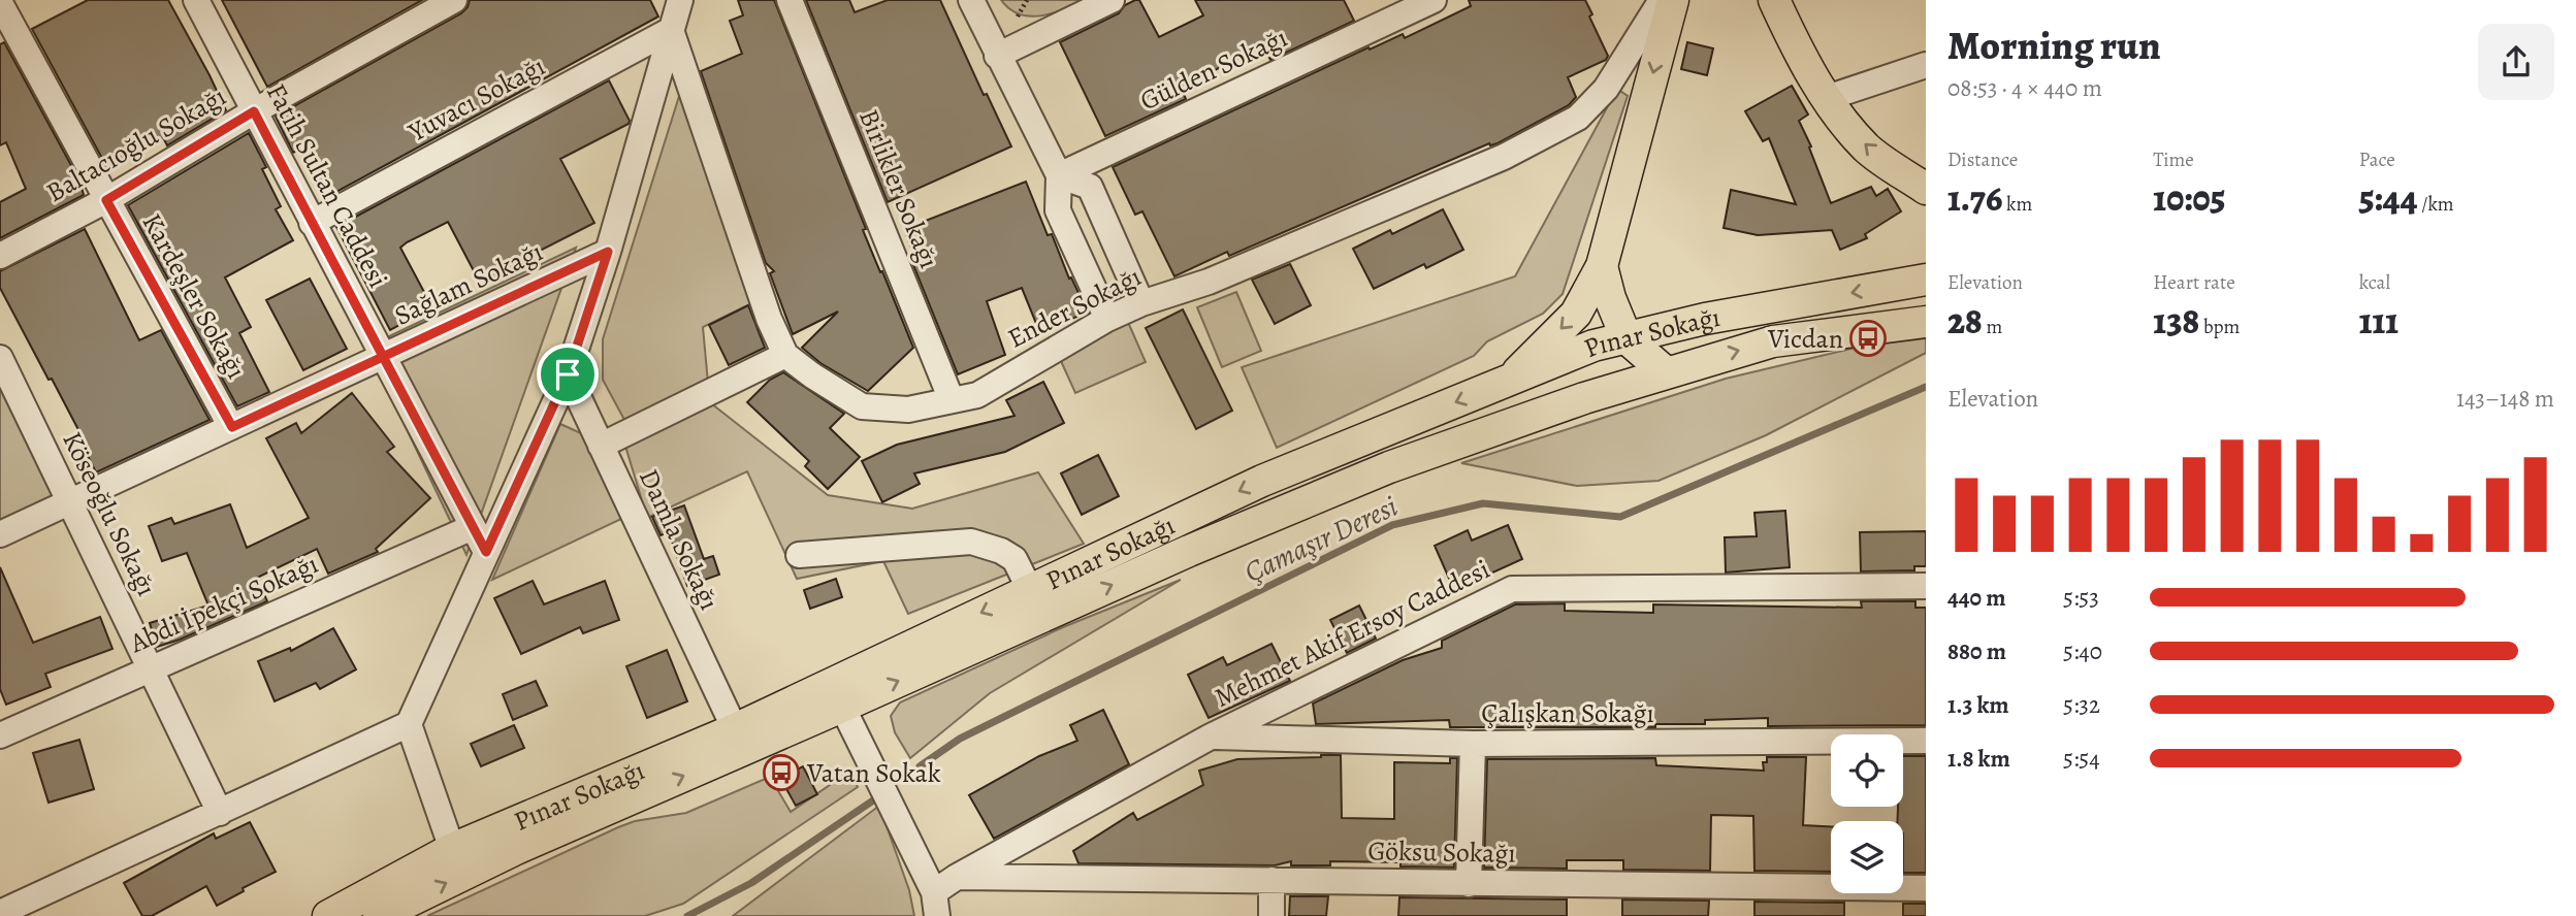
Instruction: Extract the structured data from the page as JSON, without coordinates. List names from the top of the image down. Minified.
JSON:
{"streets":{"main road":["Pınar Sokağı"],"street":["Gülden Sokağı","Yuvacı Sokağı","Baltacıoğlu Sokağı","Fatih Sultan Caddesi","Birlikler Sokağı","Sağlam Sokağı","Kardeşler Sokağı","Ender Sokağı","Köseoğlu Sokağı","Damla Sokağı","Abdi İpekçi Sokağı","Mehmet Akif Ersoy Caddesi","Çalışkan Sokağı","Göksu Sokağı"]},"crossings":[["Yuvacı Sokağı","Fatih Sultan Caddesi"],["Yuvacı Sokağı","Ender Sokağı"],["Baltacıoğlu Sokağı","Fatih Sultan Caddesi"],["Baltacıoğlu Sokağı","Kardeşler Sokağı"],["Fatih Sultan Caddesi","Sağlam Sokağı"],["Fatih Sultan Caddesi","Abdi İpekçi Sokağı"],["Birlikler Sokağı","Ender Sokağı"],["Sağlam Sokağı","Kardeşler Sokağı"],["Sağlam Sokağı","Köseoğlu Sokağı"],["Pınar Sokağı","Damla Sokağı"],["Köseoğlu Sokağı","Abdi İpekçi Sokağı"],["Mehmet Akif Ersoy Caddesi","Çalışkan Sokağı"],["Mehmet Akif Ersoy Caddesi","Göksu Sokağı"]],"water":["Çamaşır Deresi"],"places":{"bus stop":["Vicdan","Vatan Sokak"]},"page":{"heading":["Morning run","08:53 · 4 × 440 m"],"stats":[["Distance","1.76 km"],["Time","10:05"],["Pace","5:44 /km"],["Elevation","28 m"],["Heart rate","138 bpm"],["kcal","111"]],"chart":["Elevation","143–148 m"],"list":[{"name":"440 m","note":"5:53"},{"name":"880 m","note":"5:40"},{"name":"1.3 km","note":"5:32"},{"name":"1.8 km","note":"5:54"}]}}
